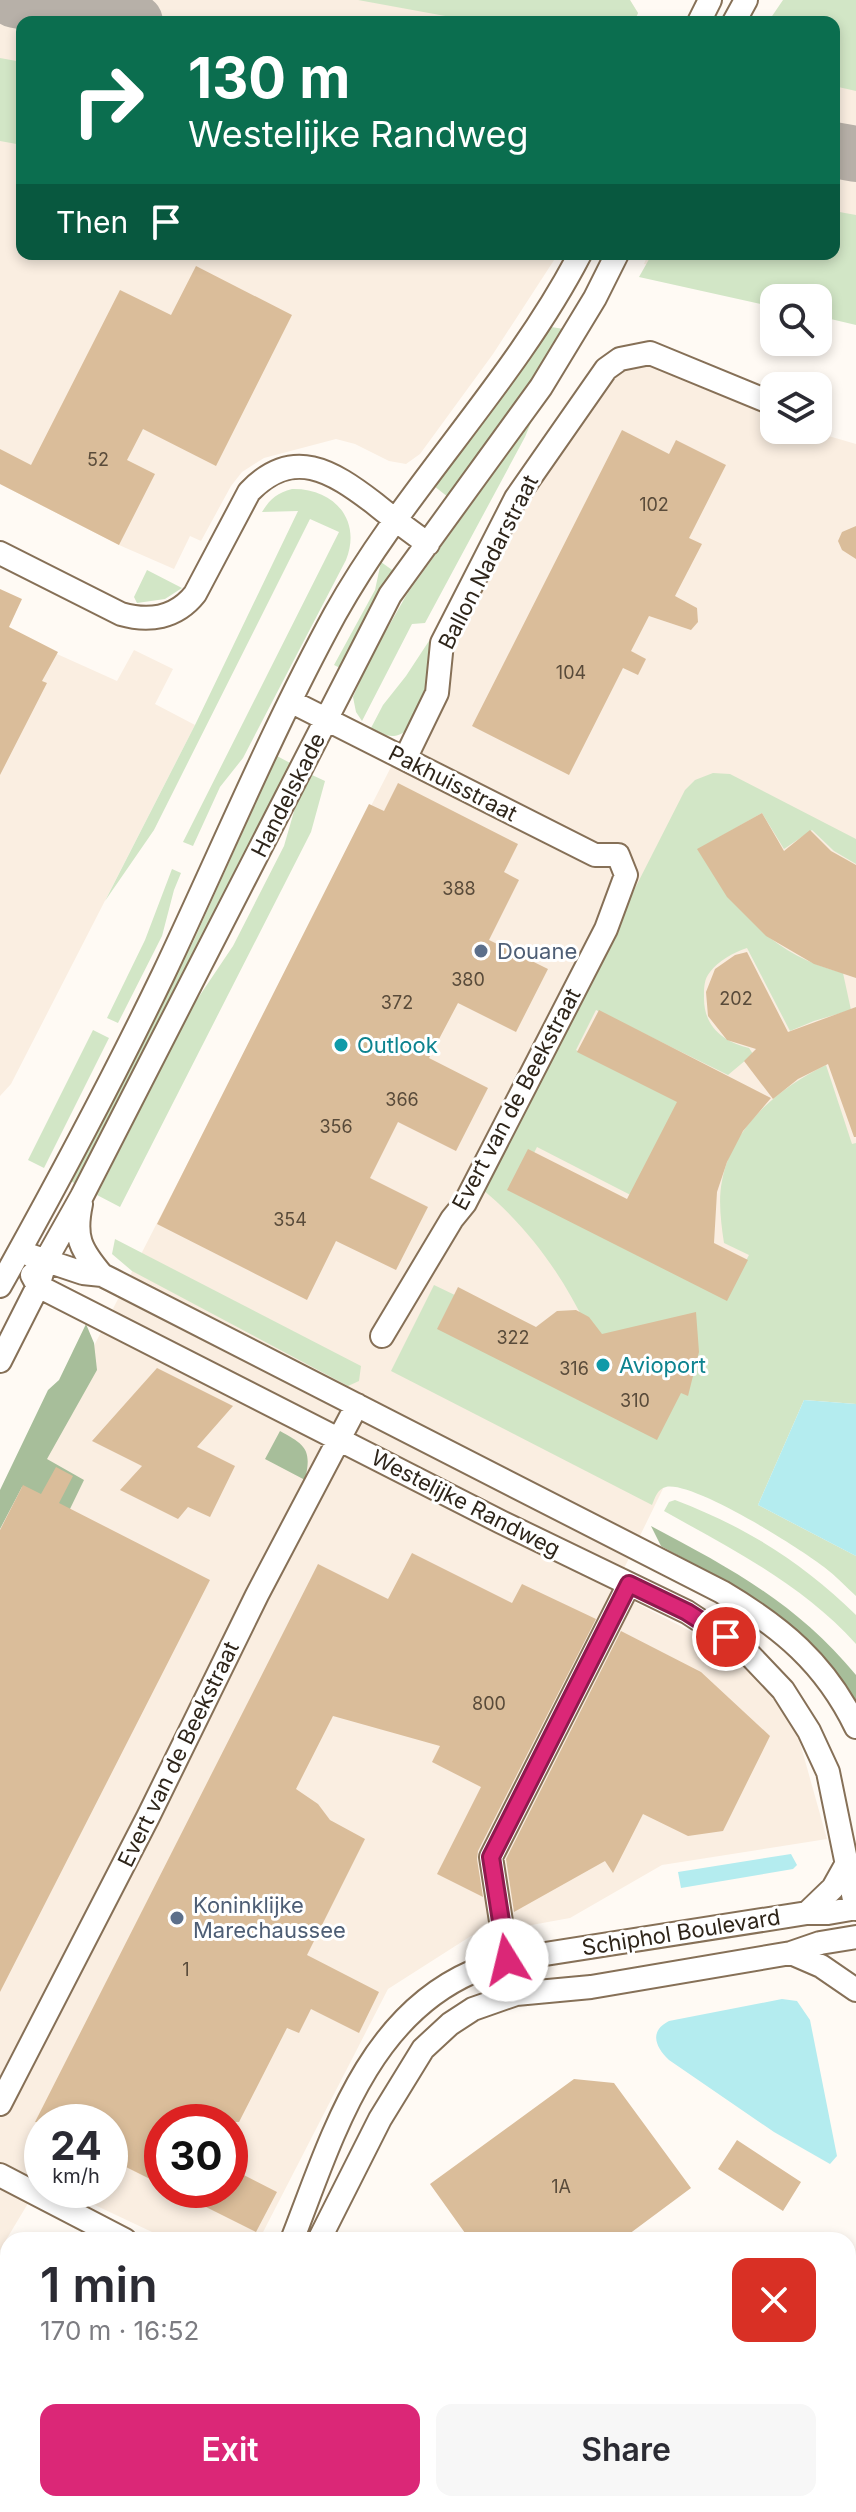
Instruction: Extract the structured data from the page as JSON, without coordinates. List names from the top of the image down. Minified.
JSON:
{"streets":{"street":["Ballon Nadarstraat","Pakhuisstraat","Handelskade","Evert van de Beekstraat","Westelijke Randweg","Schiphol Boulevard"]},"crossings":[["Ballon Nadarstraat","Pakhuisstraat"],["Pakhuisstraat","Handelskade"],["Pakhuisstraat","Evert van de Beekstraat"],["Handelskade","Westelijke Randweg"],["Evert van de Beekstraat","Westelijke Randweg"],["Westelijke Randweg","Schiphol Boulevard"]],"places":["Douane","Outlook","Avioport","Koninklijke Marechaussee"],"house_numbers":["52","102","104","388","380","202","372","366","356","354","322","316","310","800","1","1A"],"page":{"turn":["130 m","Westelijke Randweg"],"then":"Then","speed":"24 km/h","limit":"30","heading":["1 min","170 m · 16:52"],"buttons":["Exit","Share"]}}
